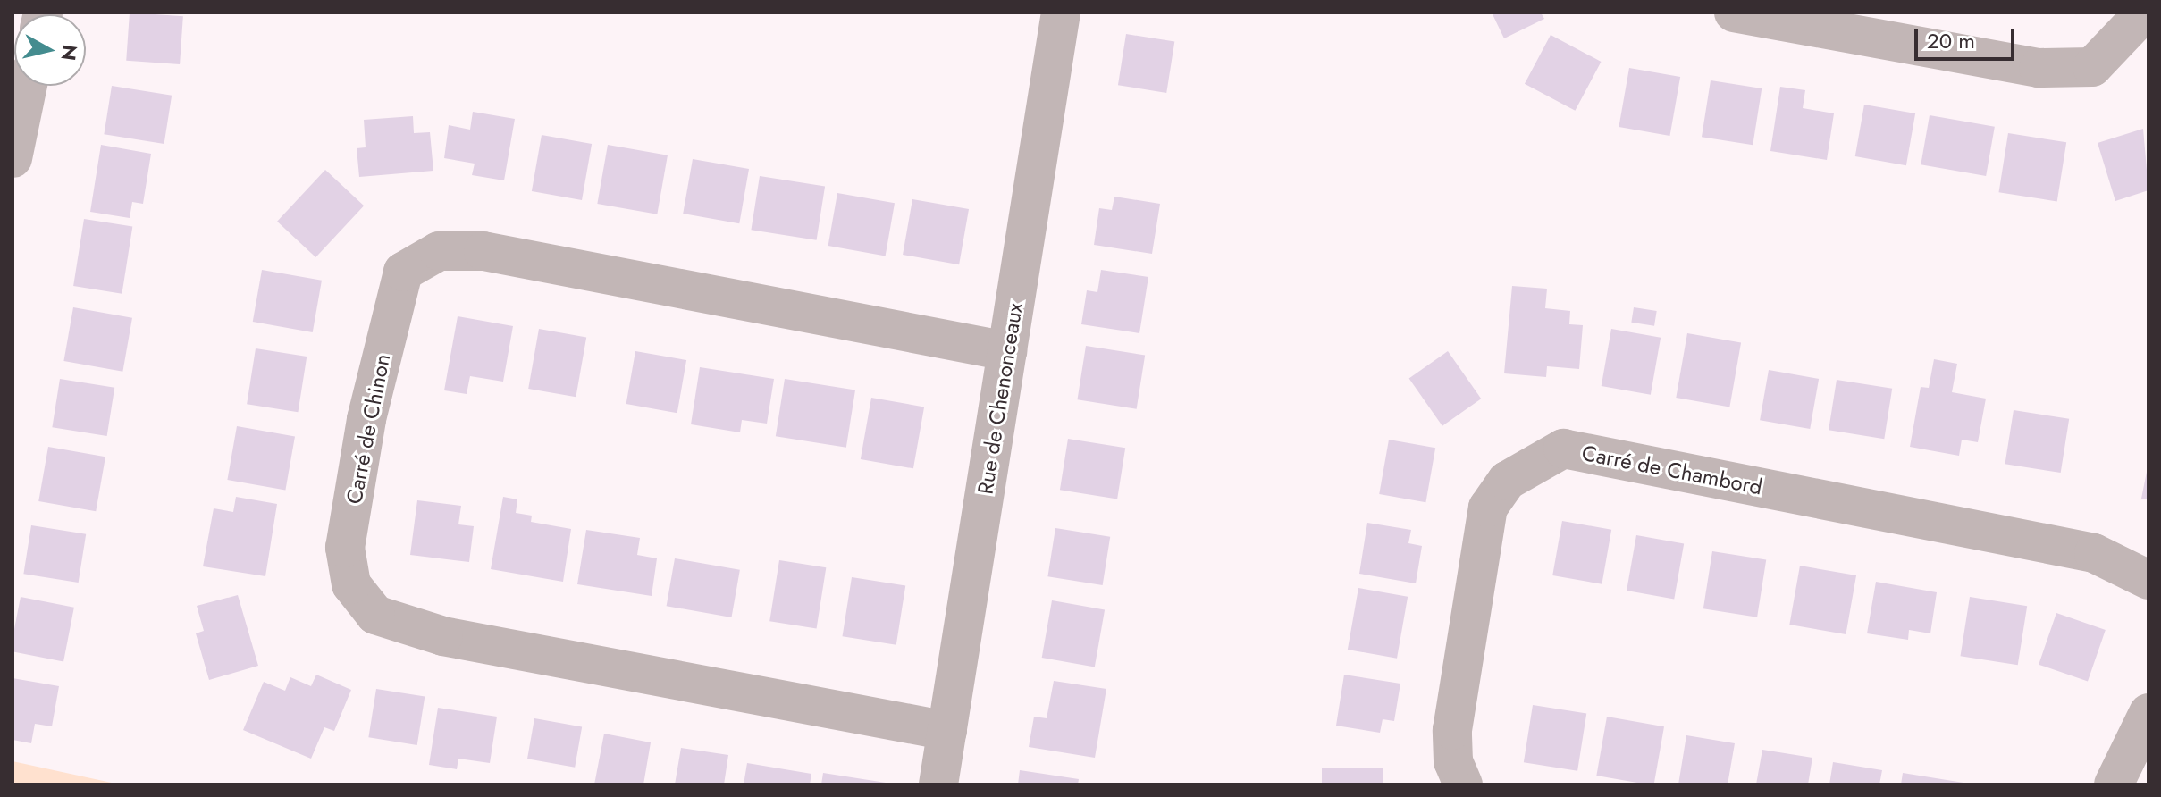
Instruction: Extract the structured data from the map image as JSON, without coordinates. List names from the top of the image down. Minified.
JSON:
{"streets":{"street":["Rue de Chenonceaux","Carré de Chinon","Carré de Chambord"]},"crossings":[["Rue de Chenonceaux","Carré de Chinon"]],"scale_bar":"20 m","north":"right"}
